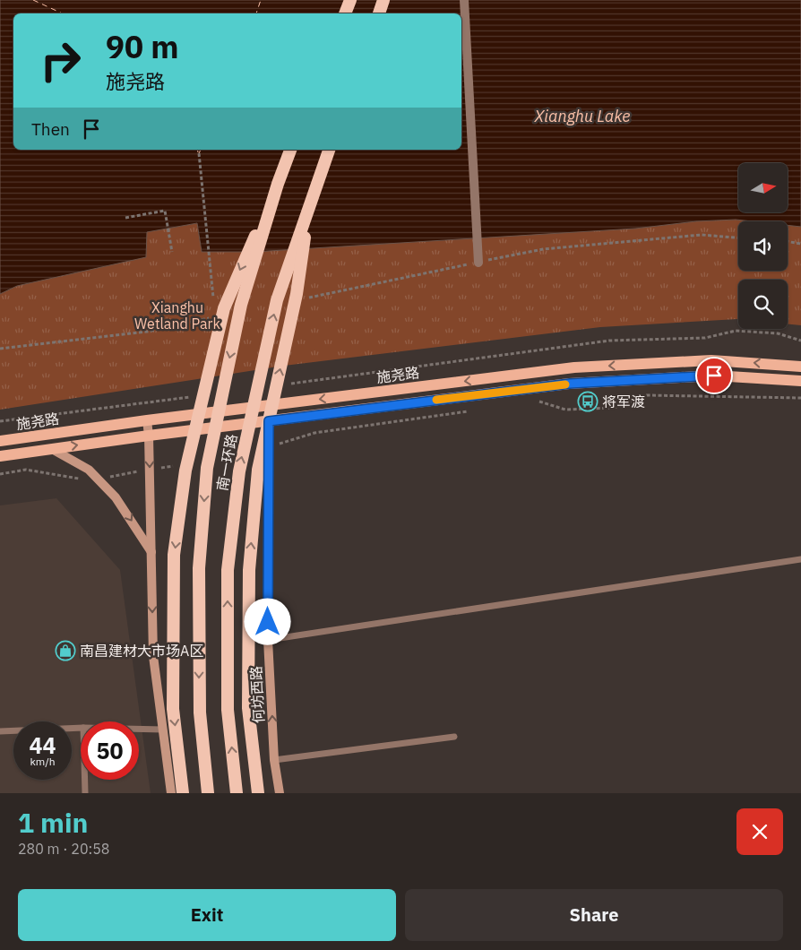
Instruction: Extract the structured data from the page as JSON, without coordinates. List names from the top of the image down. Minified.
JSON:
{"streets":{"highway":["南一环路"],"main road":["施尧路","何坊西路"]},"crossings":[["施尧路","何坊西路"]],"water":["Xianghu Lake"],"parks":["Xianghu Wetland Park"],"places":{"bus stop":["将军渡"],"shop":["南昌建材大市场A区"]},"north":"right","page":{"turn":["90 m","施尧路"],"then":"Then","speed":"44 km/h","limit":"50","heading":["1 min","280 m · 20:58"],"buttons":["Exit","Share"]}}
